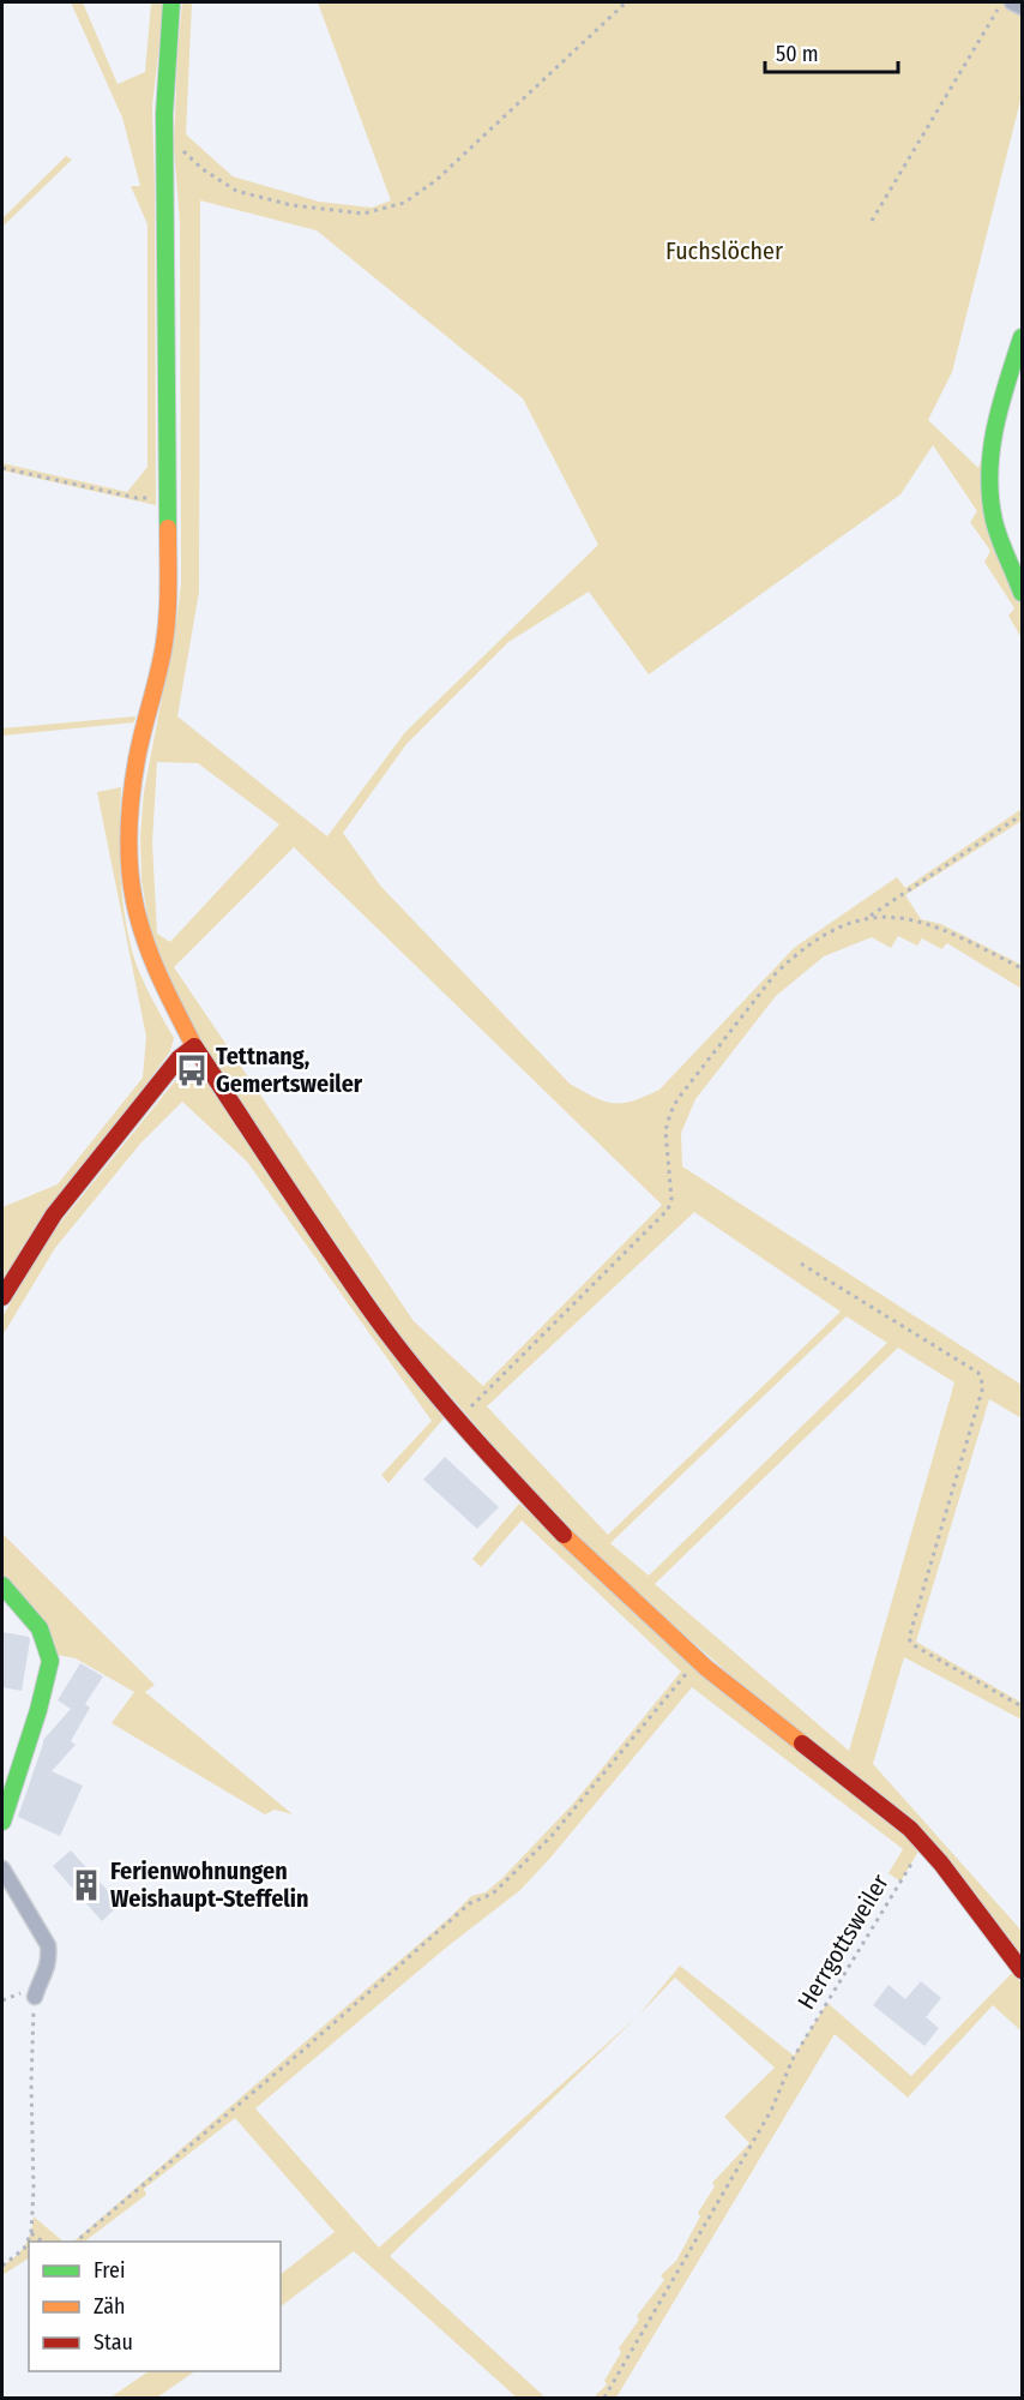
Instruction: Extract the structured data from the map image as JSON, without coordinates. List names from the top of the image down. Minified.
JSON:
{"streets":{"path":["Herrgottsweiler"]},"parks":["Fuchslöcher"],"places":{"bus stop":["Tettnang, Gemertsweiler"],"building":["Ferienwohnungen Weishaupt-Steffelin"]},"legend":["Frei","Zäh","Stau"],"scale_bar":"50 m"}
